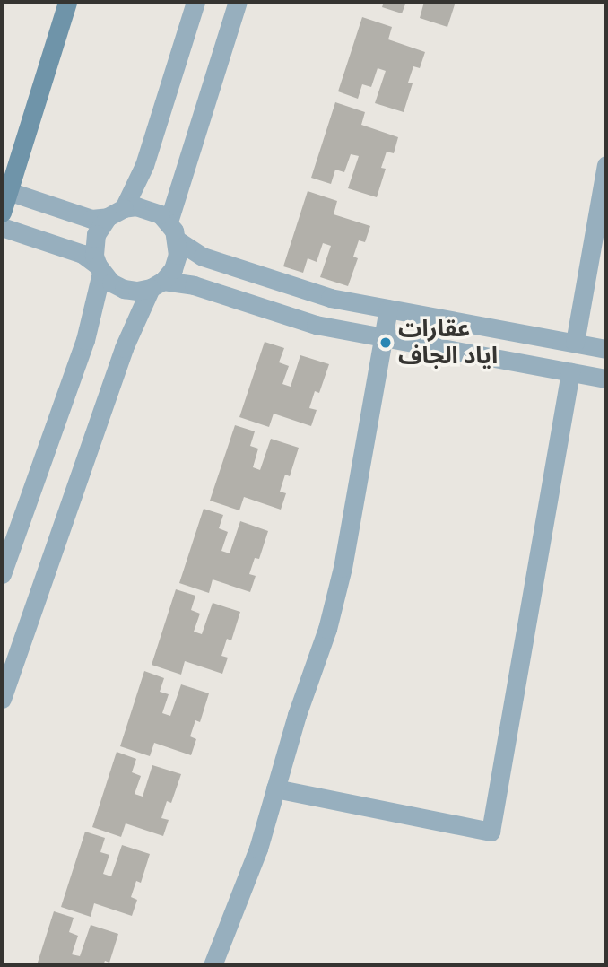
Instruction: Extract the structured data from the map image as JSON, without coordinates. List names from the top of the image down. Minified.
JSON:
{"places":["عقارات اياد الجاف"]}
